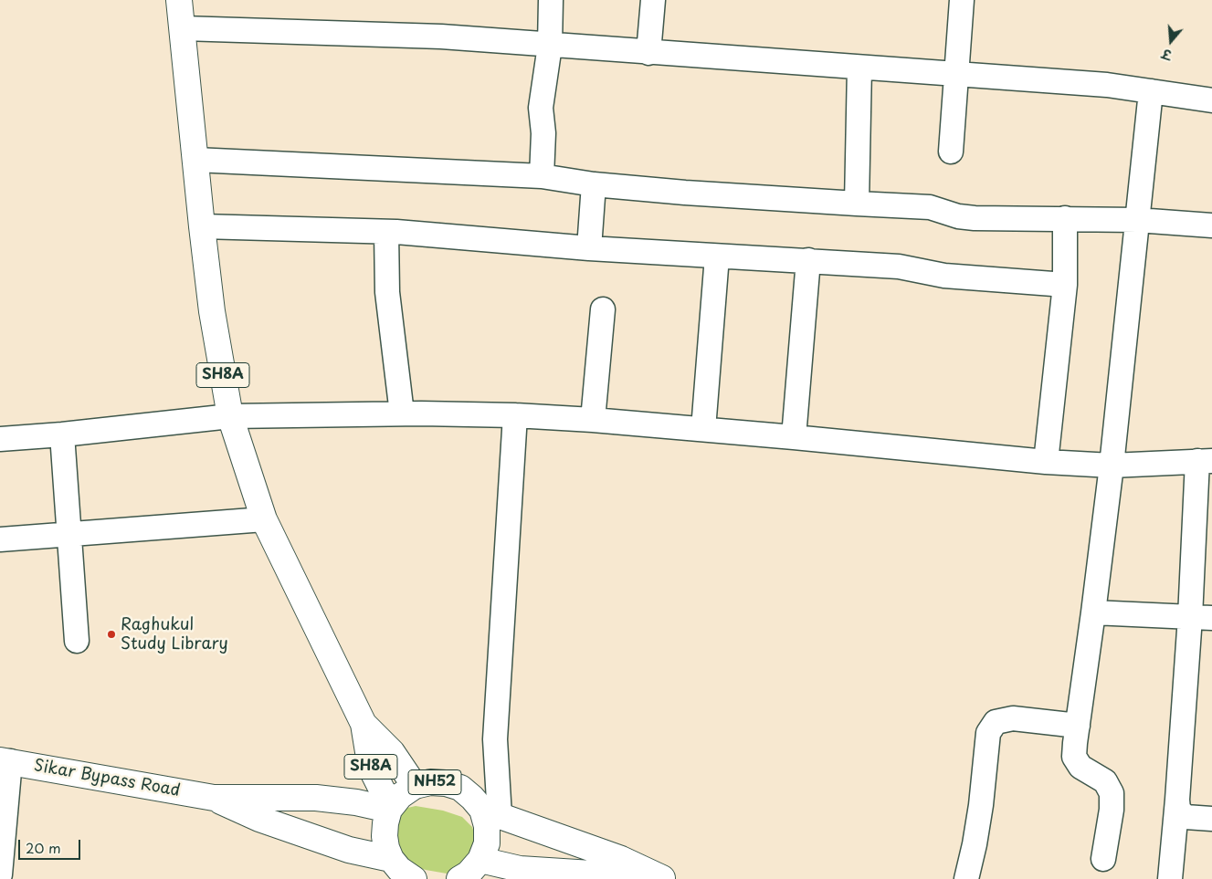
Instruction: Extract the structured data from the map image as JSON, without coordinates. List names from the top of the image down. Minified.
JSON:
{"streets":{"main road":["SH8A","Sikar Bypass Road","NH52"]},"crossings":[["SH8A","Sikar Bypass Road"],["SH8A","NH52"],["Sikar Bypass Road","NH52"]],"places":["Raghukul Study Library"],"scale_bar":"20 m","north":"bottom"}
